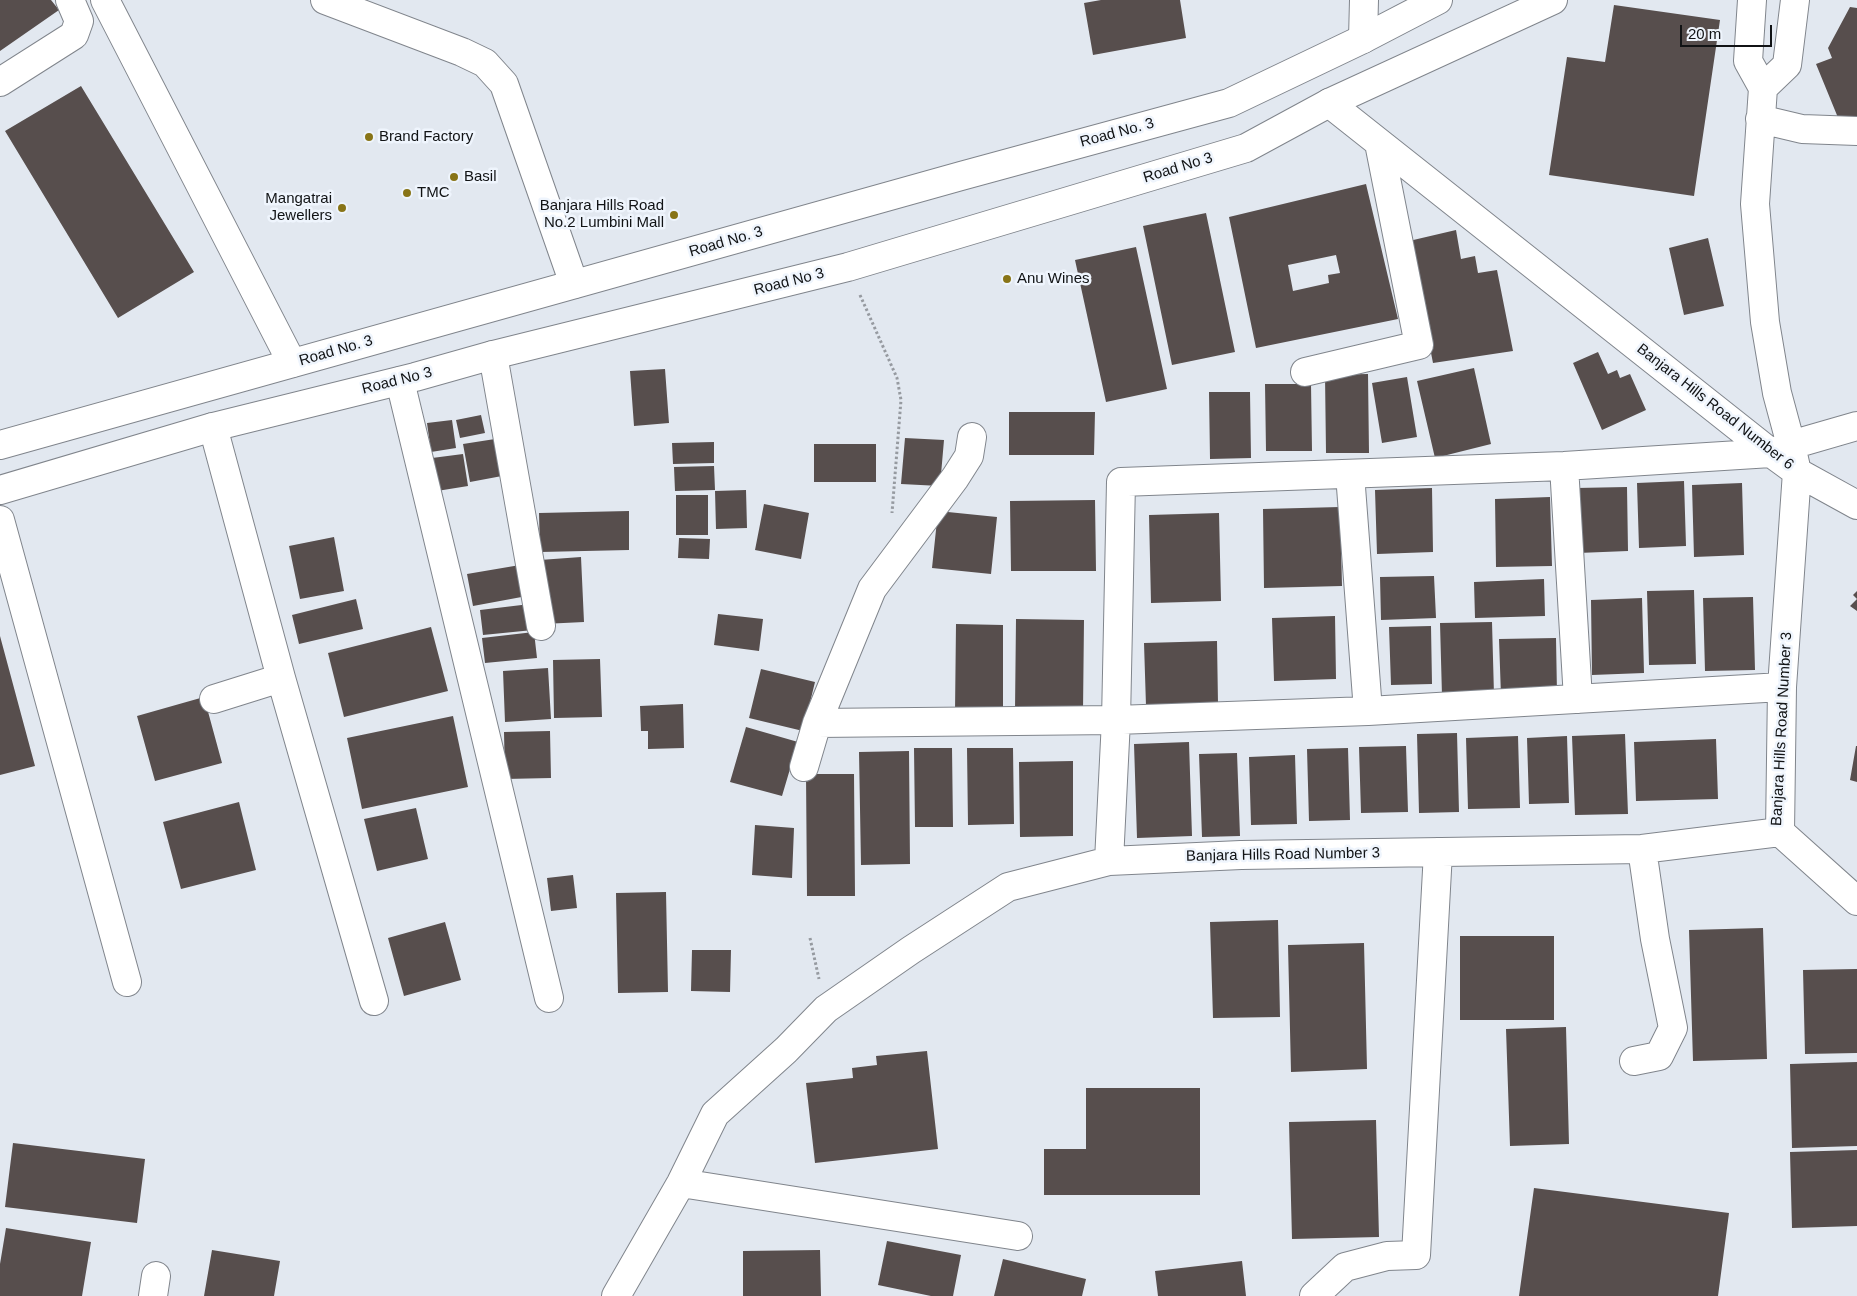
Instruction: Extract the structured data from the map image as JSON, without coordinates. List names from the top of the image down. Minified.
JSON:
{"streets":{"street":["Road No. 3","Road No 3","Banjara Hills Road Number 6","Banjara Hills Road Number 3"]},"crossings":[["Road No 3","Banjara Hills Road Number 6"],["Banjara Hills Road Number 6","Banjara Hills Road Number 3"]],"places":["Brand Factory","Basil","TMC","Mangatrai Jewellers","Banjara Hills Road No.2 Lumbini Mall","Anu Wines"],"scale_bar":"20 m"}
